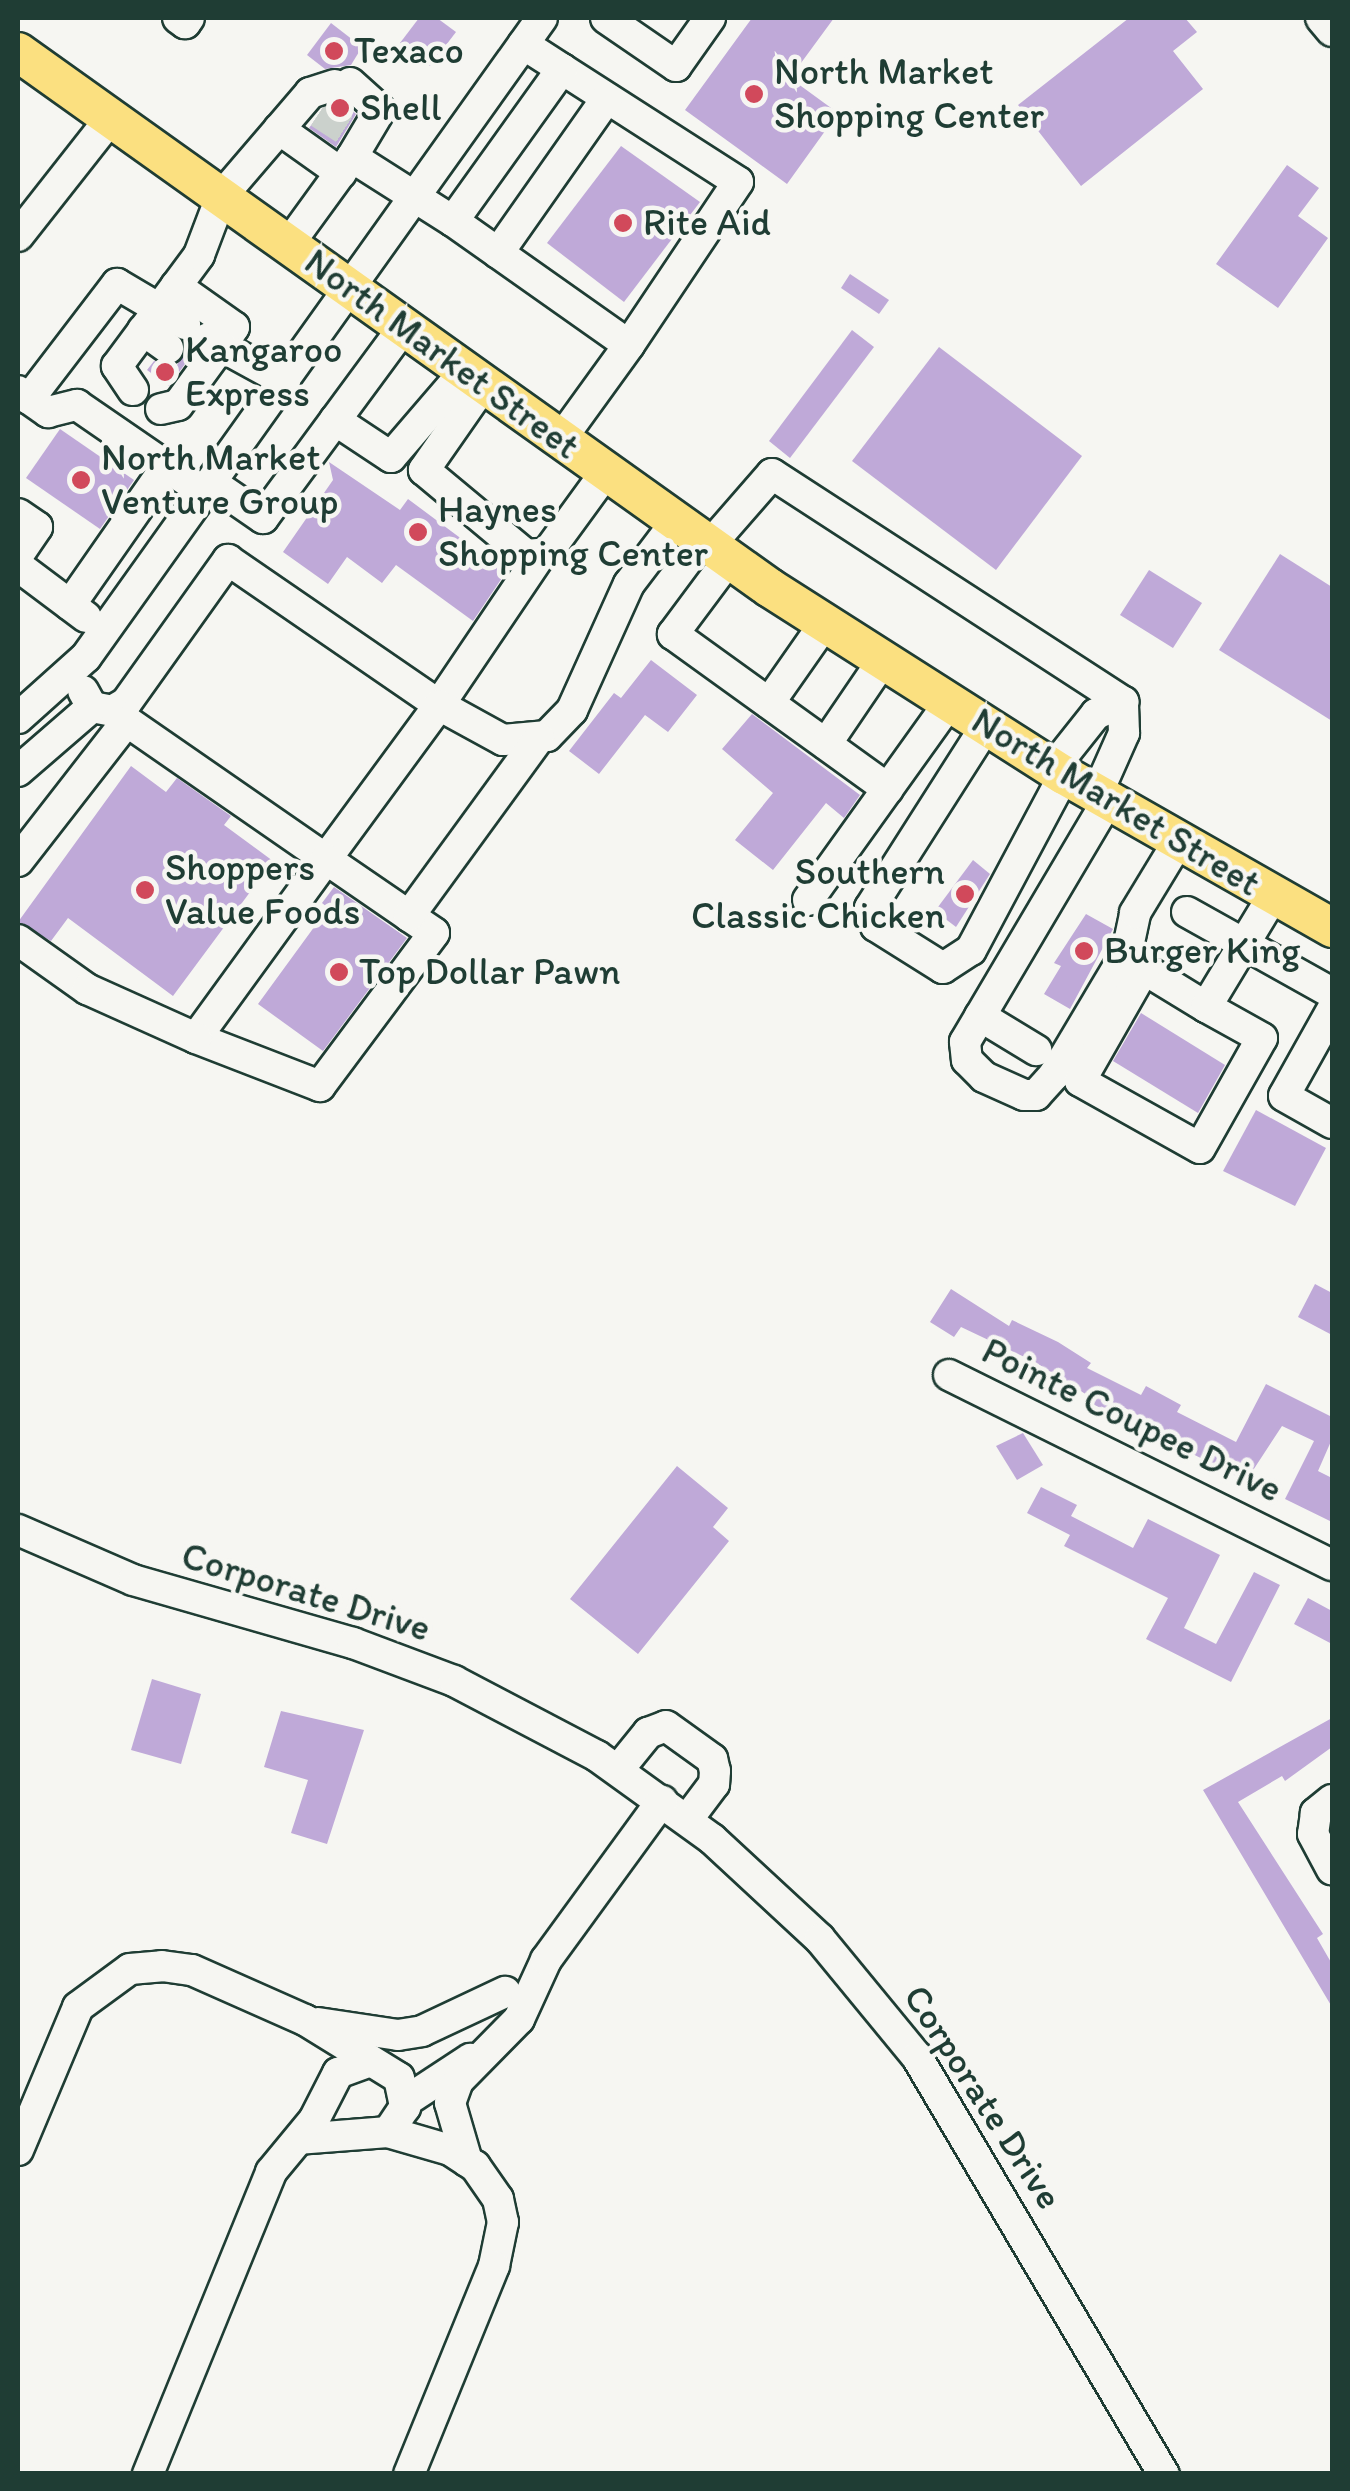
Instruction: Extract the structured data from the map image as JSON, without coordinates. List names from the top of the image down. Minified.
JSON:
{"streets":{"main road":["North Market Street"],"street":["Pointe Coupee Drive","Corporate Drive"]},"places":["Texaco","North Market Shopping Center","Shell","Rite Aid","Kangaroo Express","North Market Venture Group","Haynes Shopping Center","Shoppers Value Foods","Southern Classic Chicken","Burger King","Top Dollar Pawn"]}
